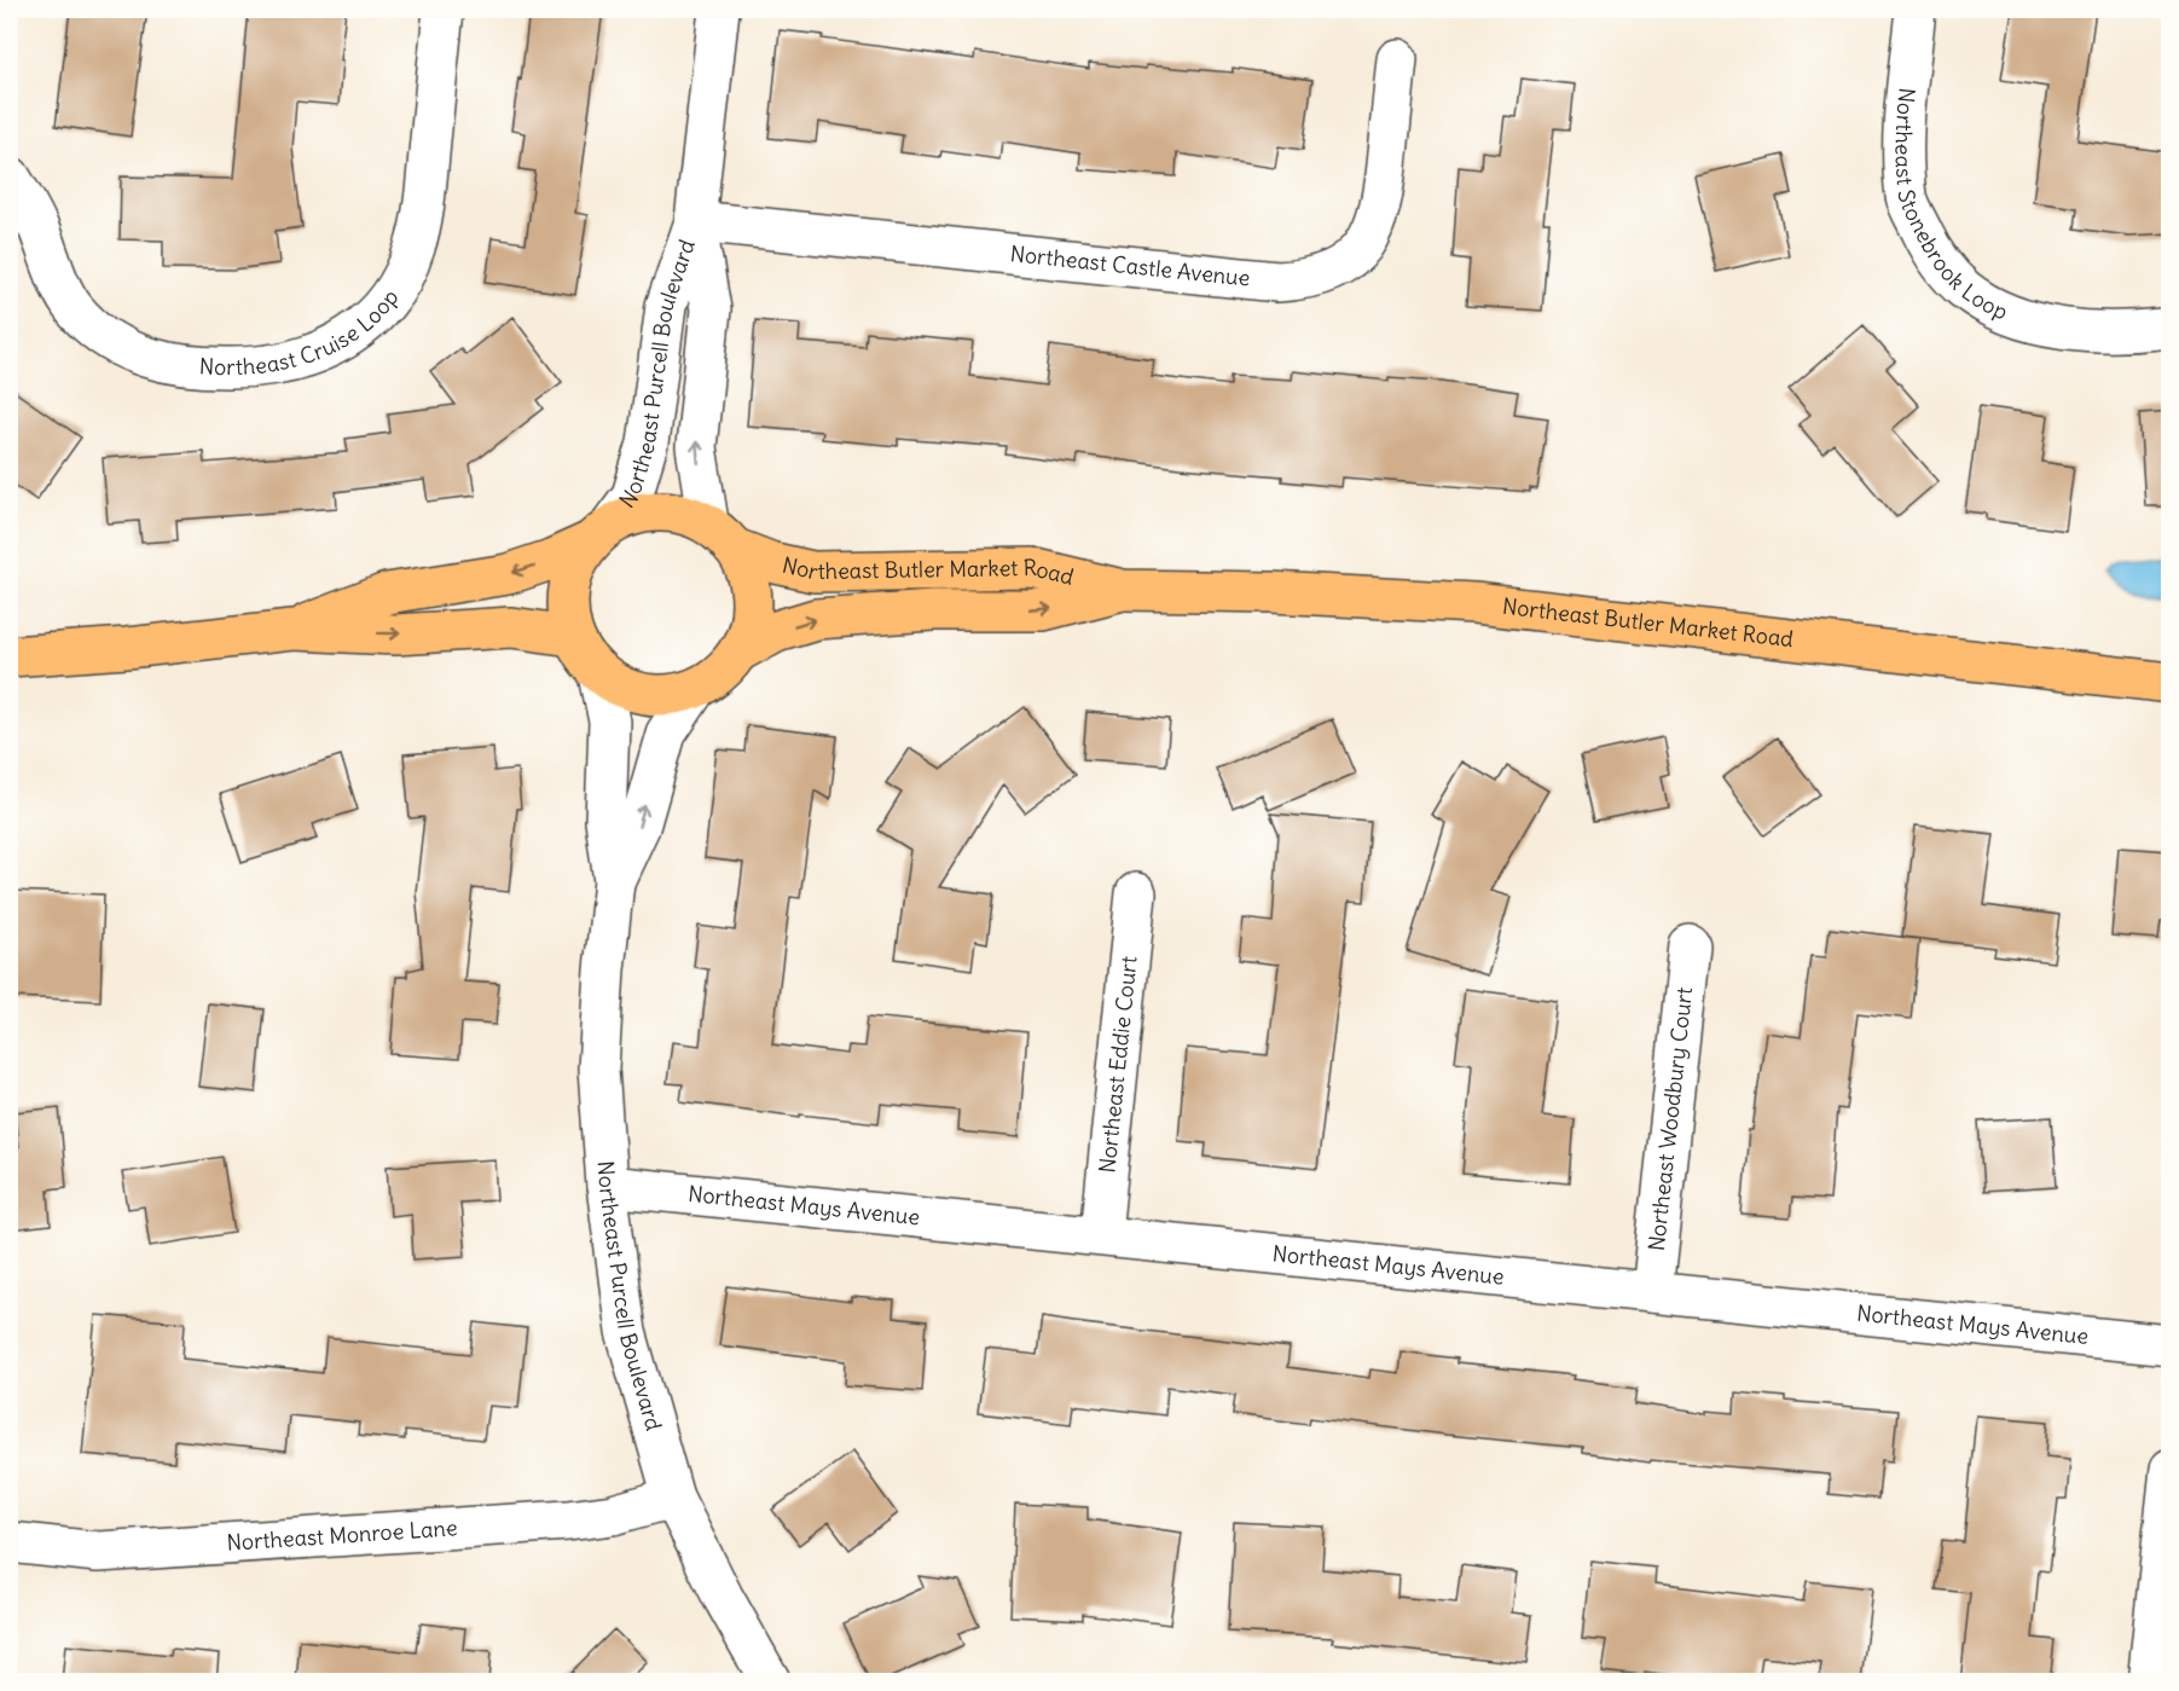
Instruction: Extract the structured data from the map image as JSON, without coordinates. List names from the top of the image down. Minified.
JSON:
{"streets":{"main road":["Northeast Butler Market Road"],"street":["Northeast Stonebrook Loop","Northeast Castle Avenue","Northeast Cruise Loop","Northeast Purcell Boulevard","Northeast Eddie Court","Northeast Woodbury Court","Northeast Mays Avenue","Northeast Monroe Lane"]},"crossings":[["Northeast Castle Avenue","Northeast Purcell Boulevard"],["Northeast Purcell Boulevard","Northeast Butler Market Road"],["Northeast Purcell Boulevard","Northeast Mays Avenue"],["Northeast Purcell Boulevard","Northeast Monroe Lane"],["Northeast Eddie Court","Northeast Mays Avenue"],["Northeast Woodbury Court","Northeast Mays Avenue"]]}
